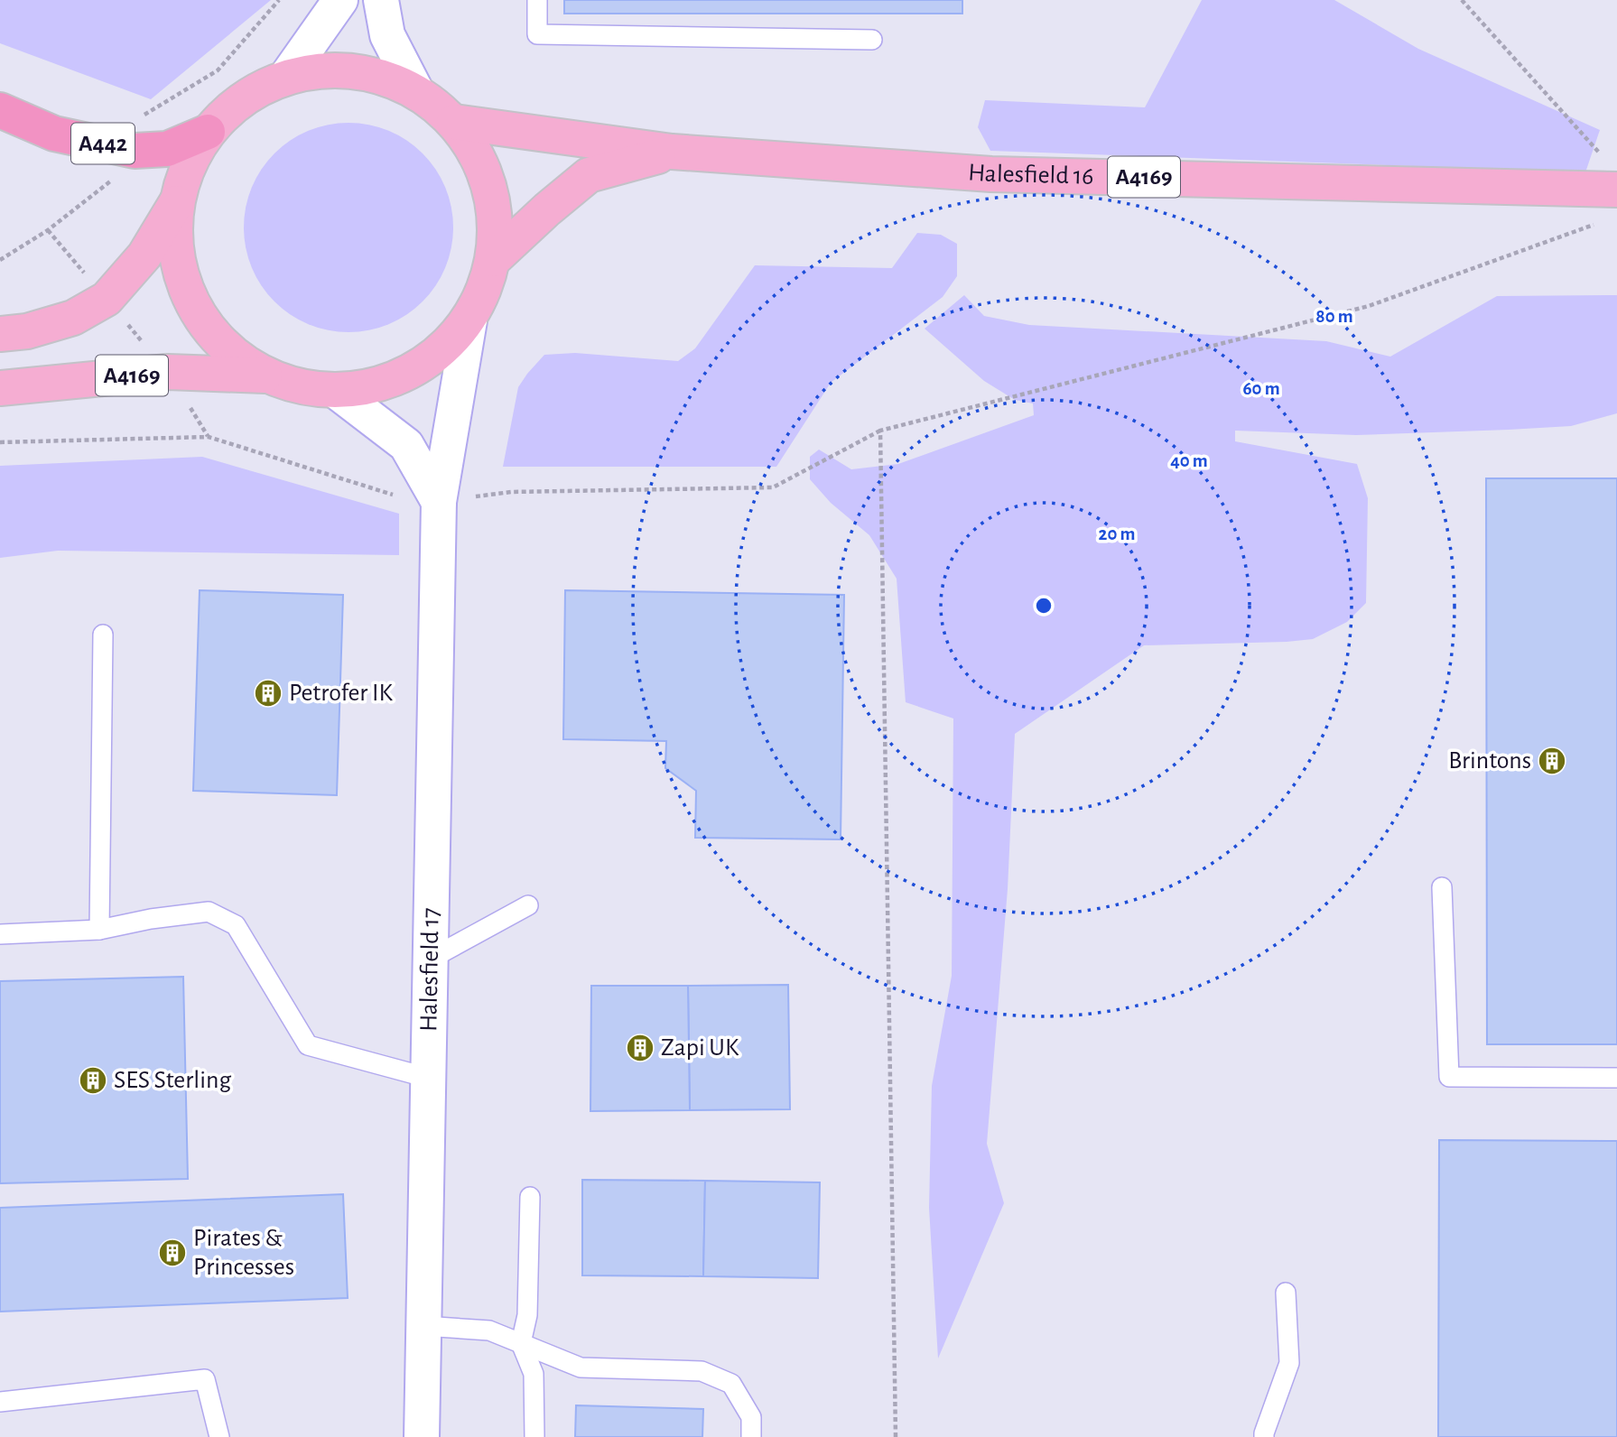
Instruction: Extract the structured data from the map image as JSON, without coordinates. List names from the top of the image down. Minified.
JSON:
{"streets":{"highway":["A442"],"main road":["Halesfield 16","A4169"],"street":["Halesfield 17"]},"places":{"building":["Petrofer IK","Brintons","Zapi UK","SES Sterling","Pirates & Princesses"]},"rings":["80 m","60 m","40 m","20 m"]}
